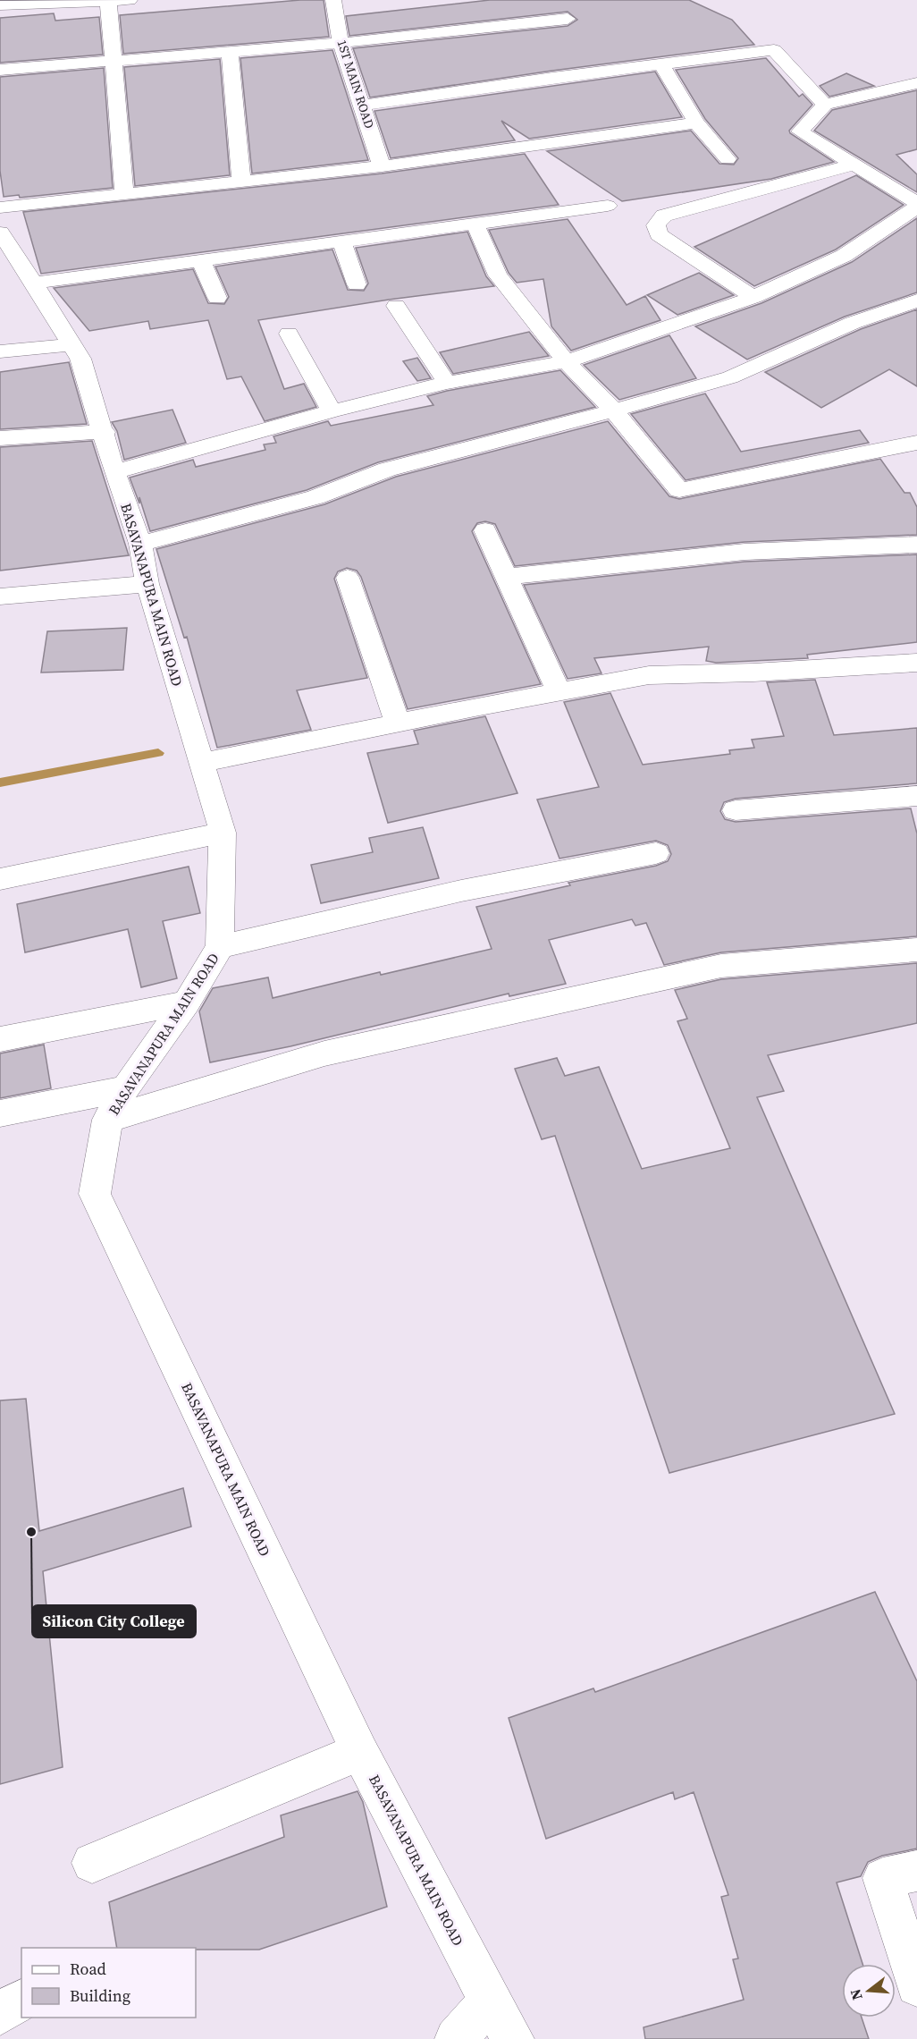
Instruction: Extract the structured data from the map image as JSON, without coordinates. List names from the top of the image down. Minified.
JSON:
{"streets":{"street":["1ST MAIN ROAD","BASAVANAPURA MAIN ROAD"]},"places":["Silicon City College"],"legend":["Road","Building"],"north":"left"}
